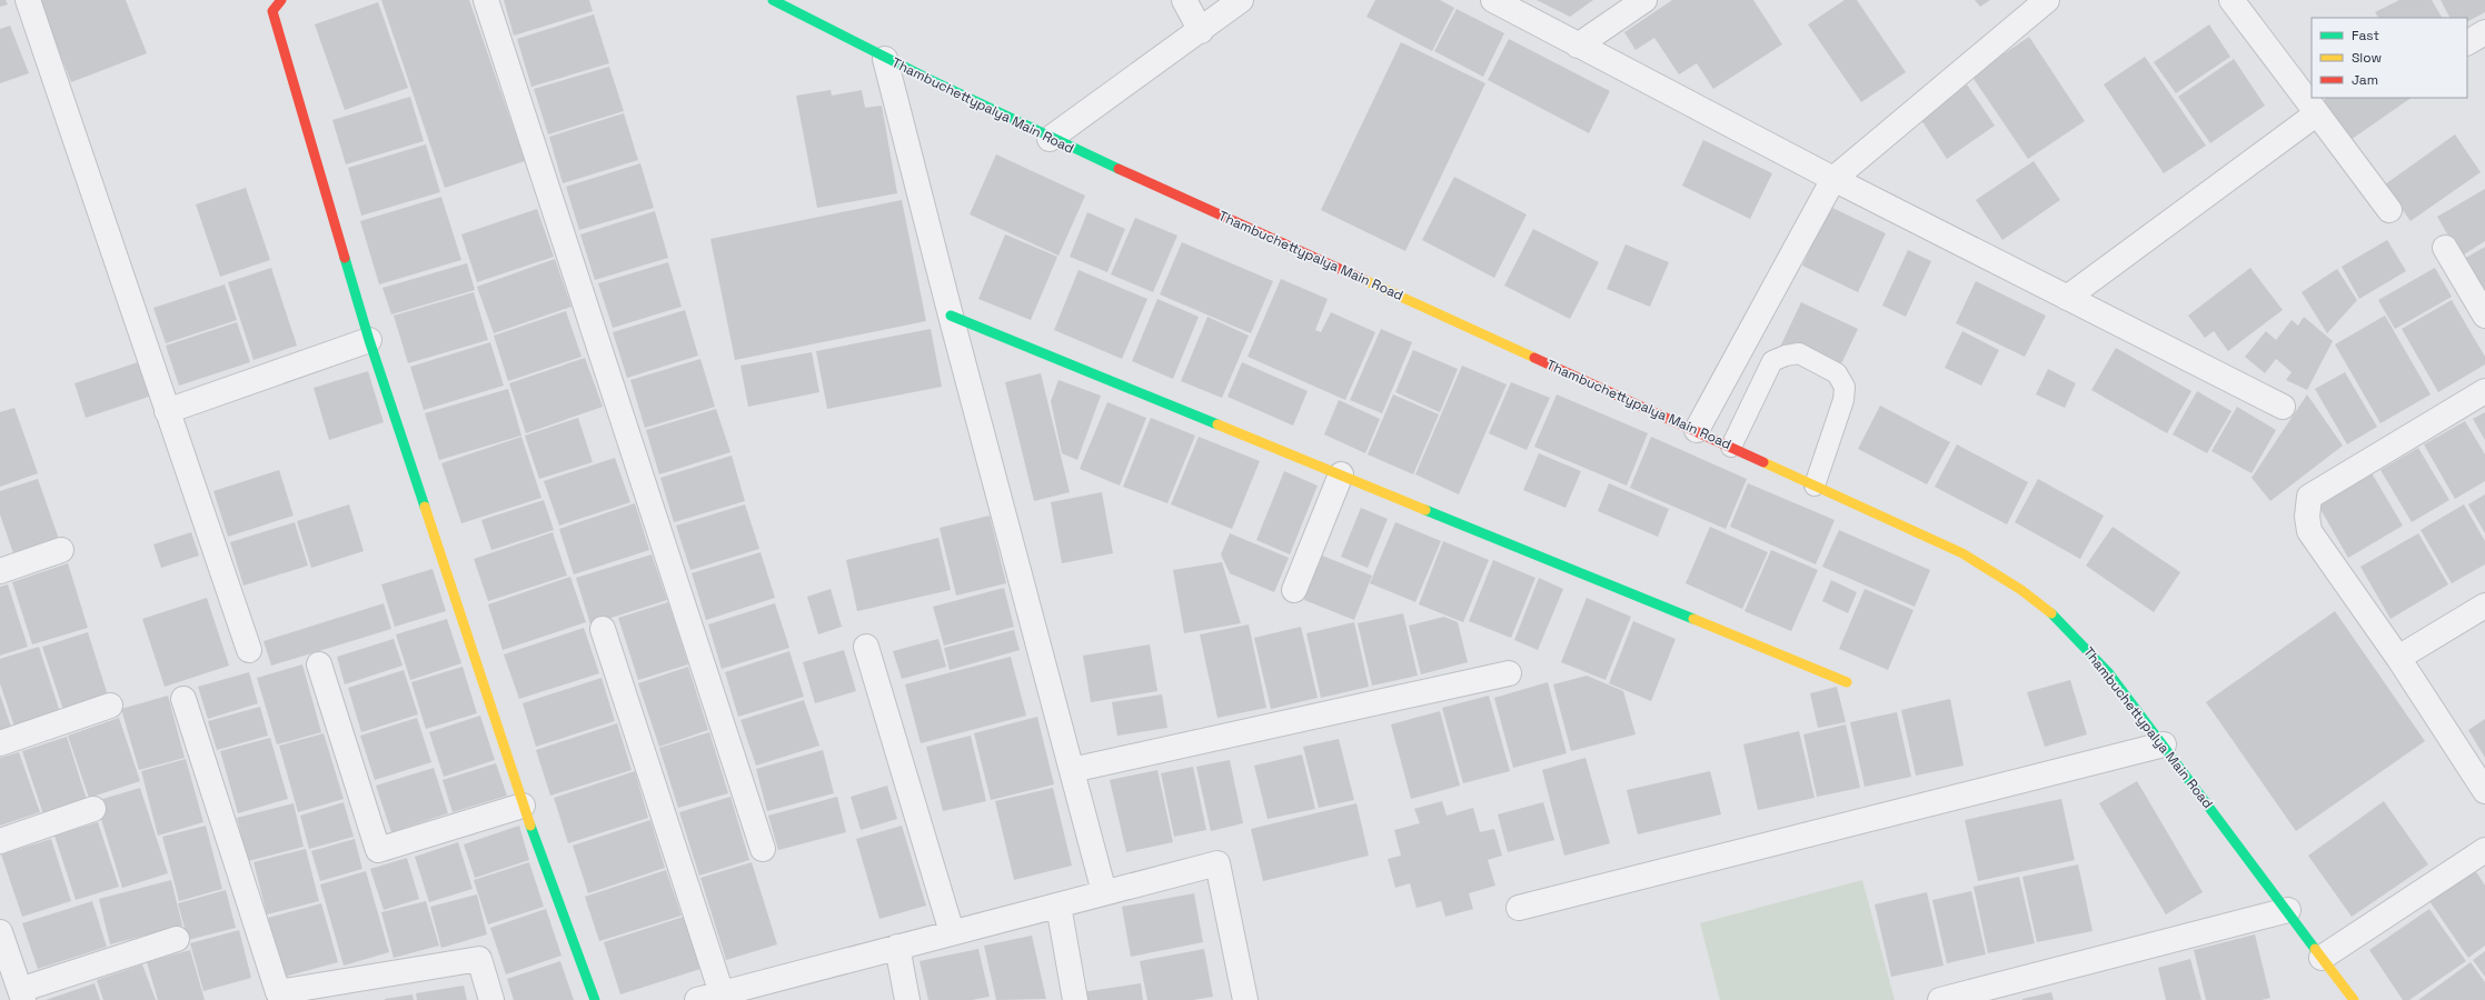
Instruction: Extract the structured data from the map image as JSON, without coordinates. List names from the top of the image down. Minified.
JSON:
{"streets":{"street":["Thambuchettypalya Main Road"]},"legend":["Fast","Slow","Jam"]}
